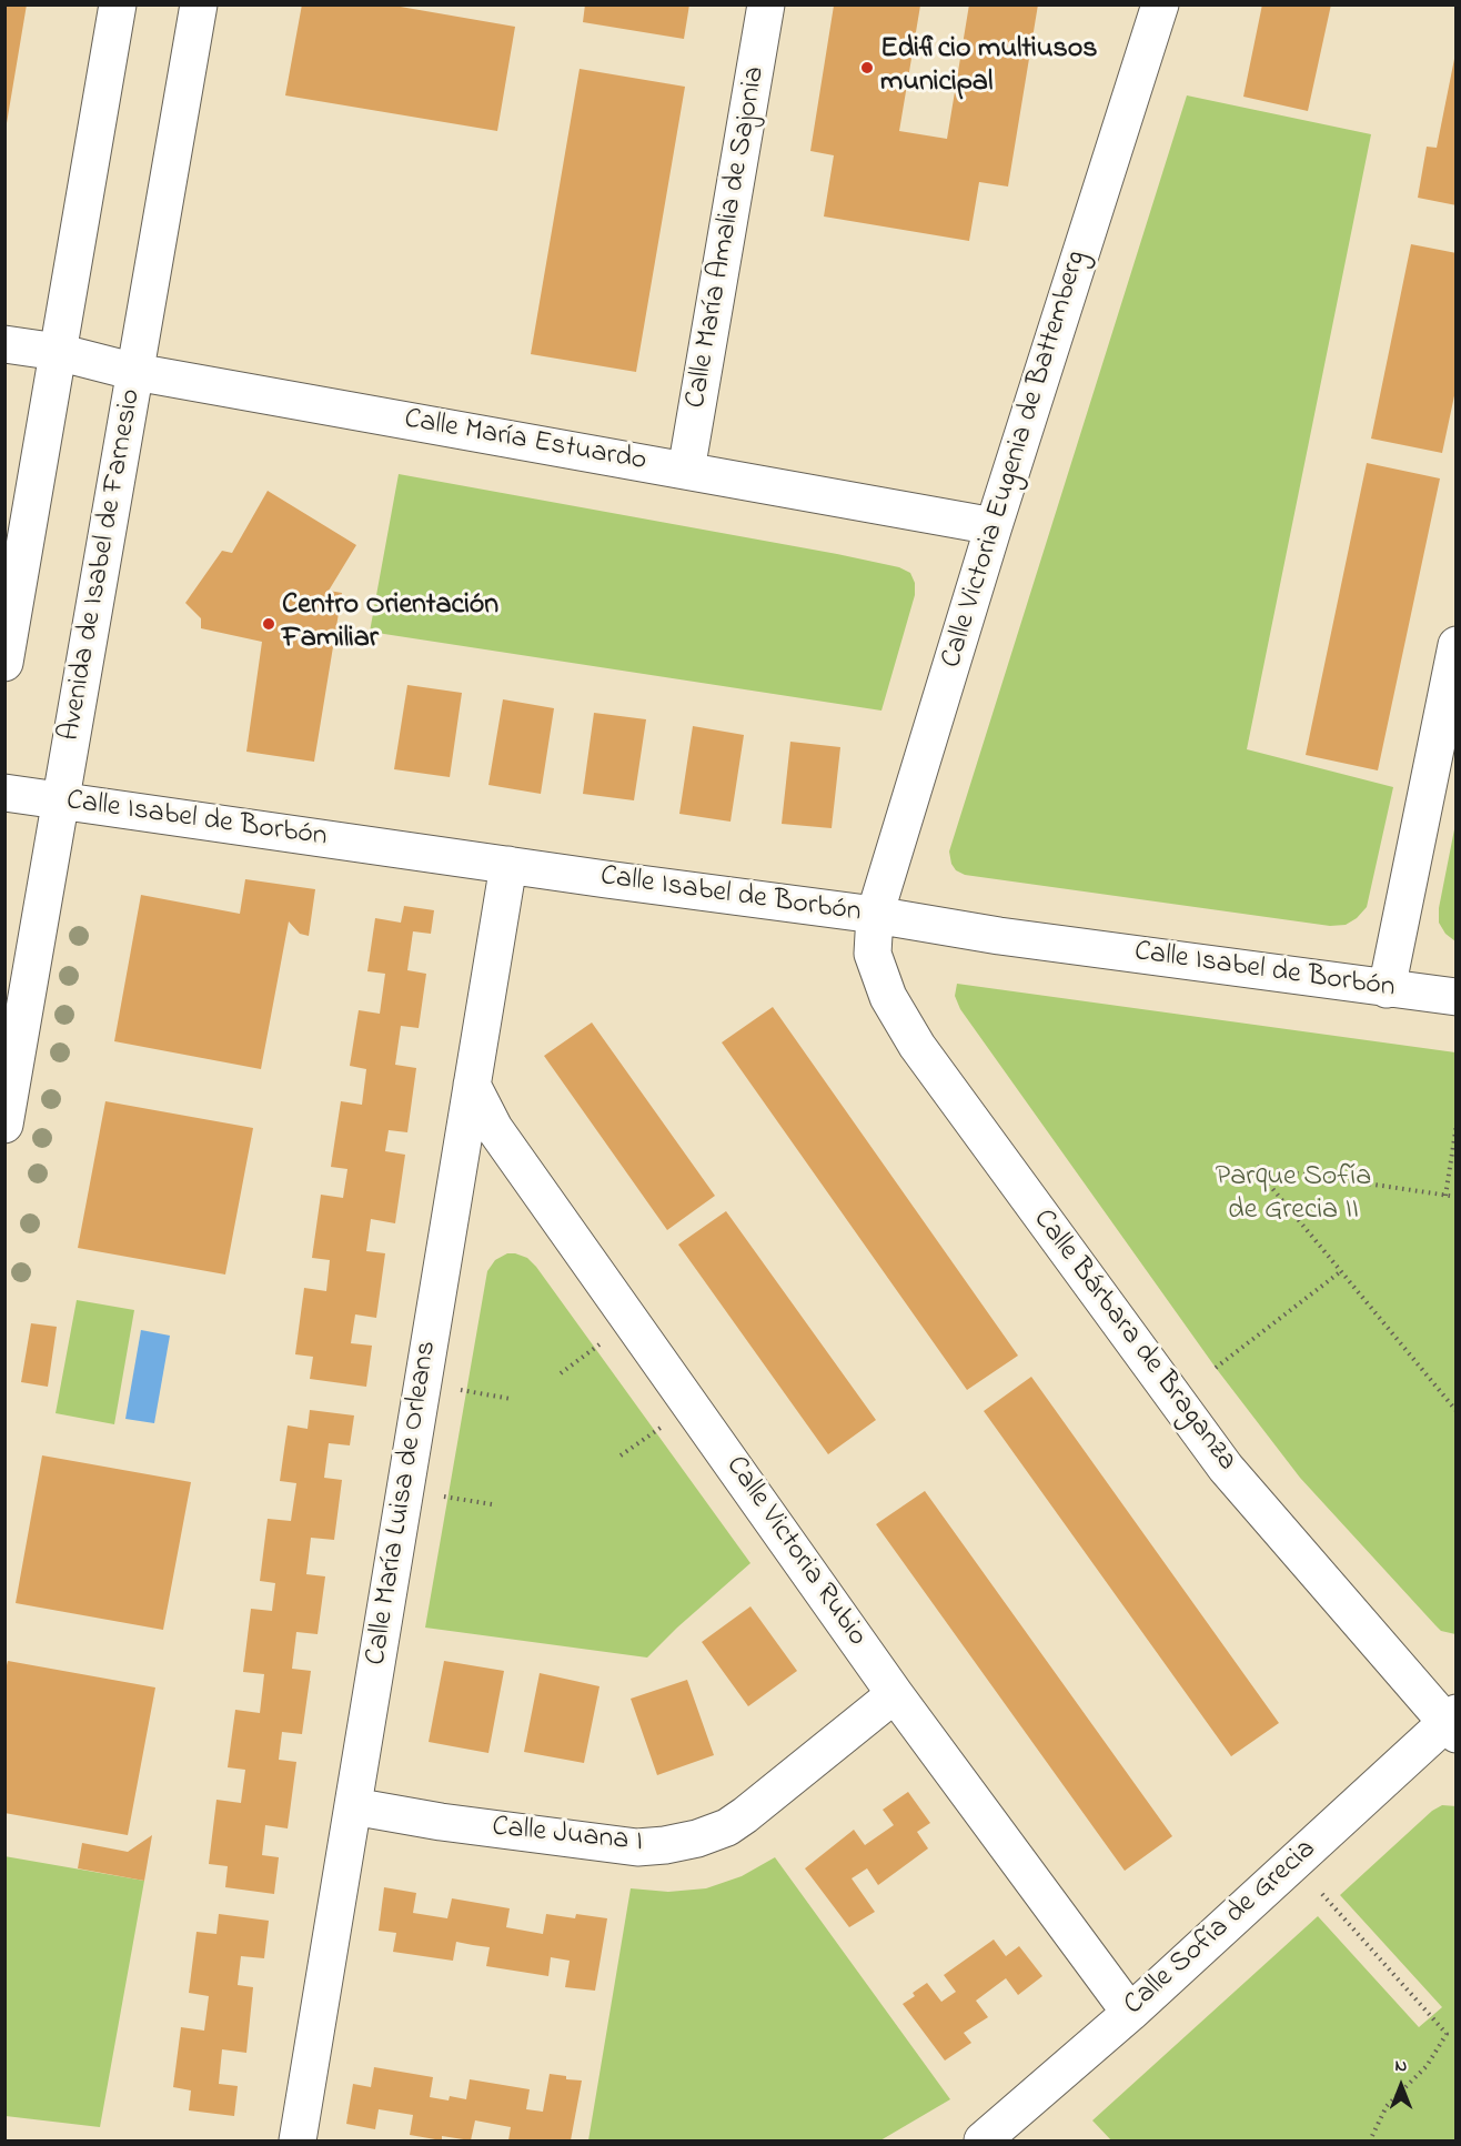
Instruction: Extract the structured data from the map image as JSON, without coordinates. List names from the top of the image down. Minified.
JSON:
{"streets":{"street":["Calle María Amalia de Sajonia","Calle María Estuardo","Calle Victoria Eugenia de Battemberg","Avenida de Isabel de Farnesio","Calle Isabel de Borbón","Calle Bárbara de Braganza","Calle María Luisa de Orleans","Calle Victoria Rubio","Calle Juana I","Calle Sofía de Grecia"]},"crossings":[["Calle María Amalia de Sajonia","Calle María Estuardo"],["Calle María Estuardo","Calle Victoria Eugenia de Battemberg"],["Calle María Estuardo","Avenida de Isabel de Farnesio"],["Calle Victoria Eugenia de Battemberg","Calle Isabel de Borbón"],["Calle Victoria Eugenia de Battemberg","Calle Bárbara de Braganza"],["Avenida de Isabel de Farnesio","Calle Isabel de Borbón"],["Calle Isabel de Borbón","Calle Bárbara de Braganza"],["Calle Isabel de Borbón","Calle María Luisa de Orleans"],["Calle Bárbara de Braganza","Calle Sofía de Grecia"],["Calle María Luisa de Orleans","Calle Victoria Rubio"],["Calle María Luisa de Orleans","Calle Juana I"],["Calle Victoria Rubio","Calle Juana I"],["Calle Victoria Rubio","Calle Sofía de Grecia"]],"parks":["Parque Sofía de Grecia II"],"places":["Edificio multiusos municipal","Centro Orientación Familiar"],"north":"top"}
